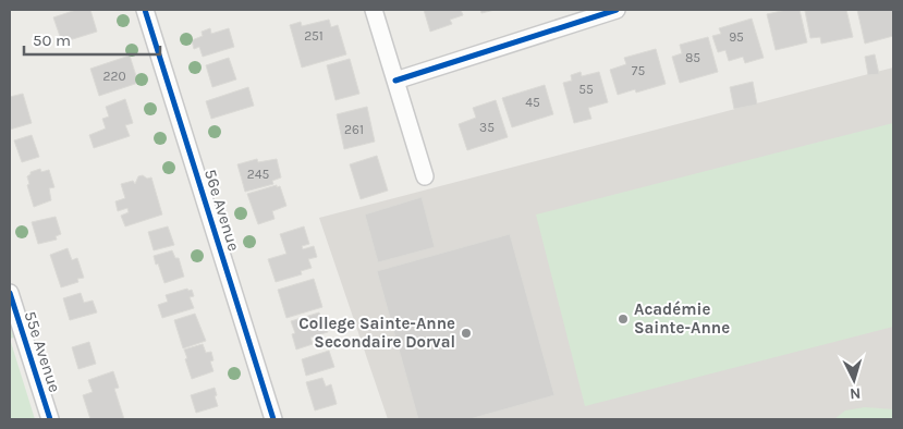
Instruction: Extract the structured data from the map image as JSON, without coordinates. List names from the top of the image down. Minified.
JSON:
{"streets":{"street":["56e Avenue","55e Avenue"]},"places":["Académie Sainte-Anne","College Sainte-Anne Secondaire Dorval"],"house_numbers":["251","95","85","75","220","55","45","35","261","245"],"scale_bar":"50 m","north":"bottom"}
